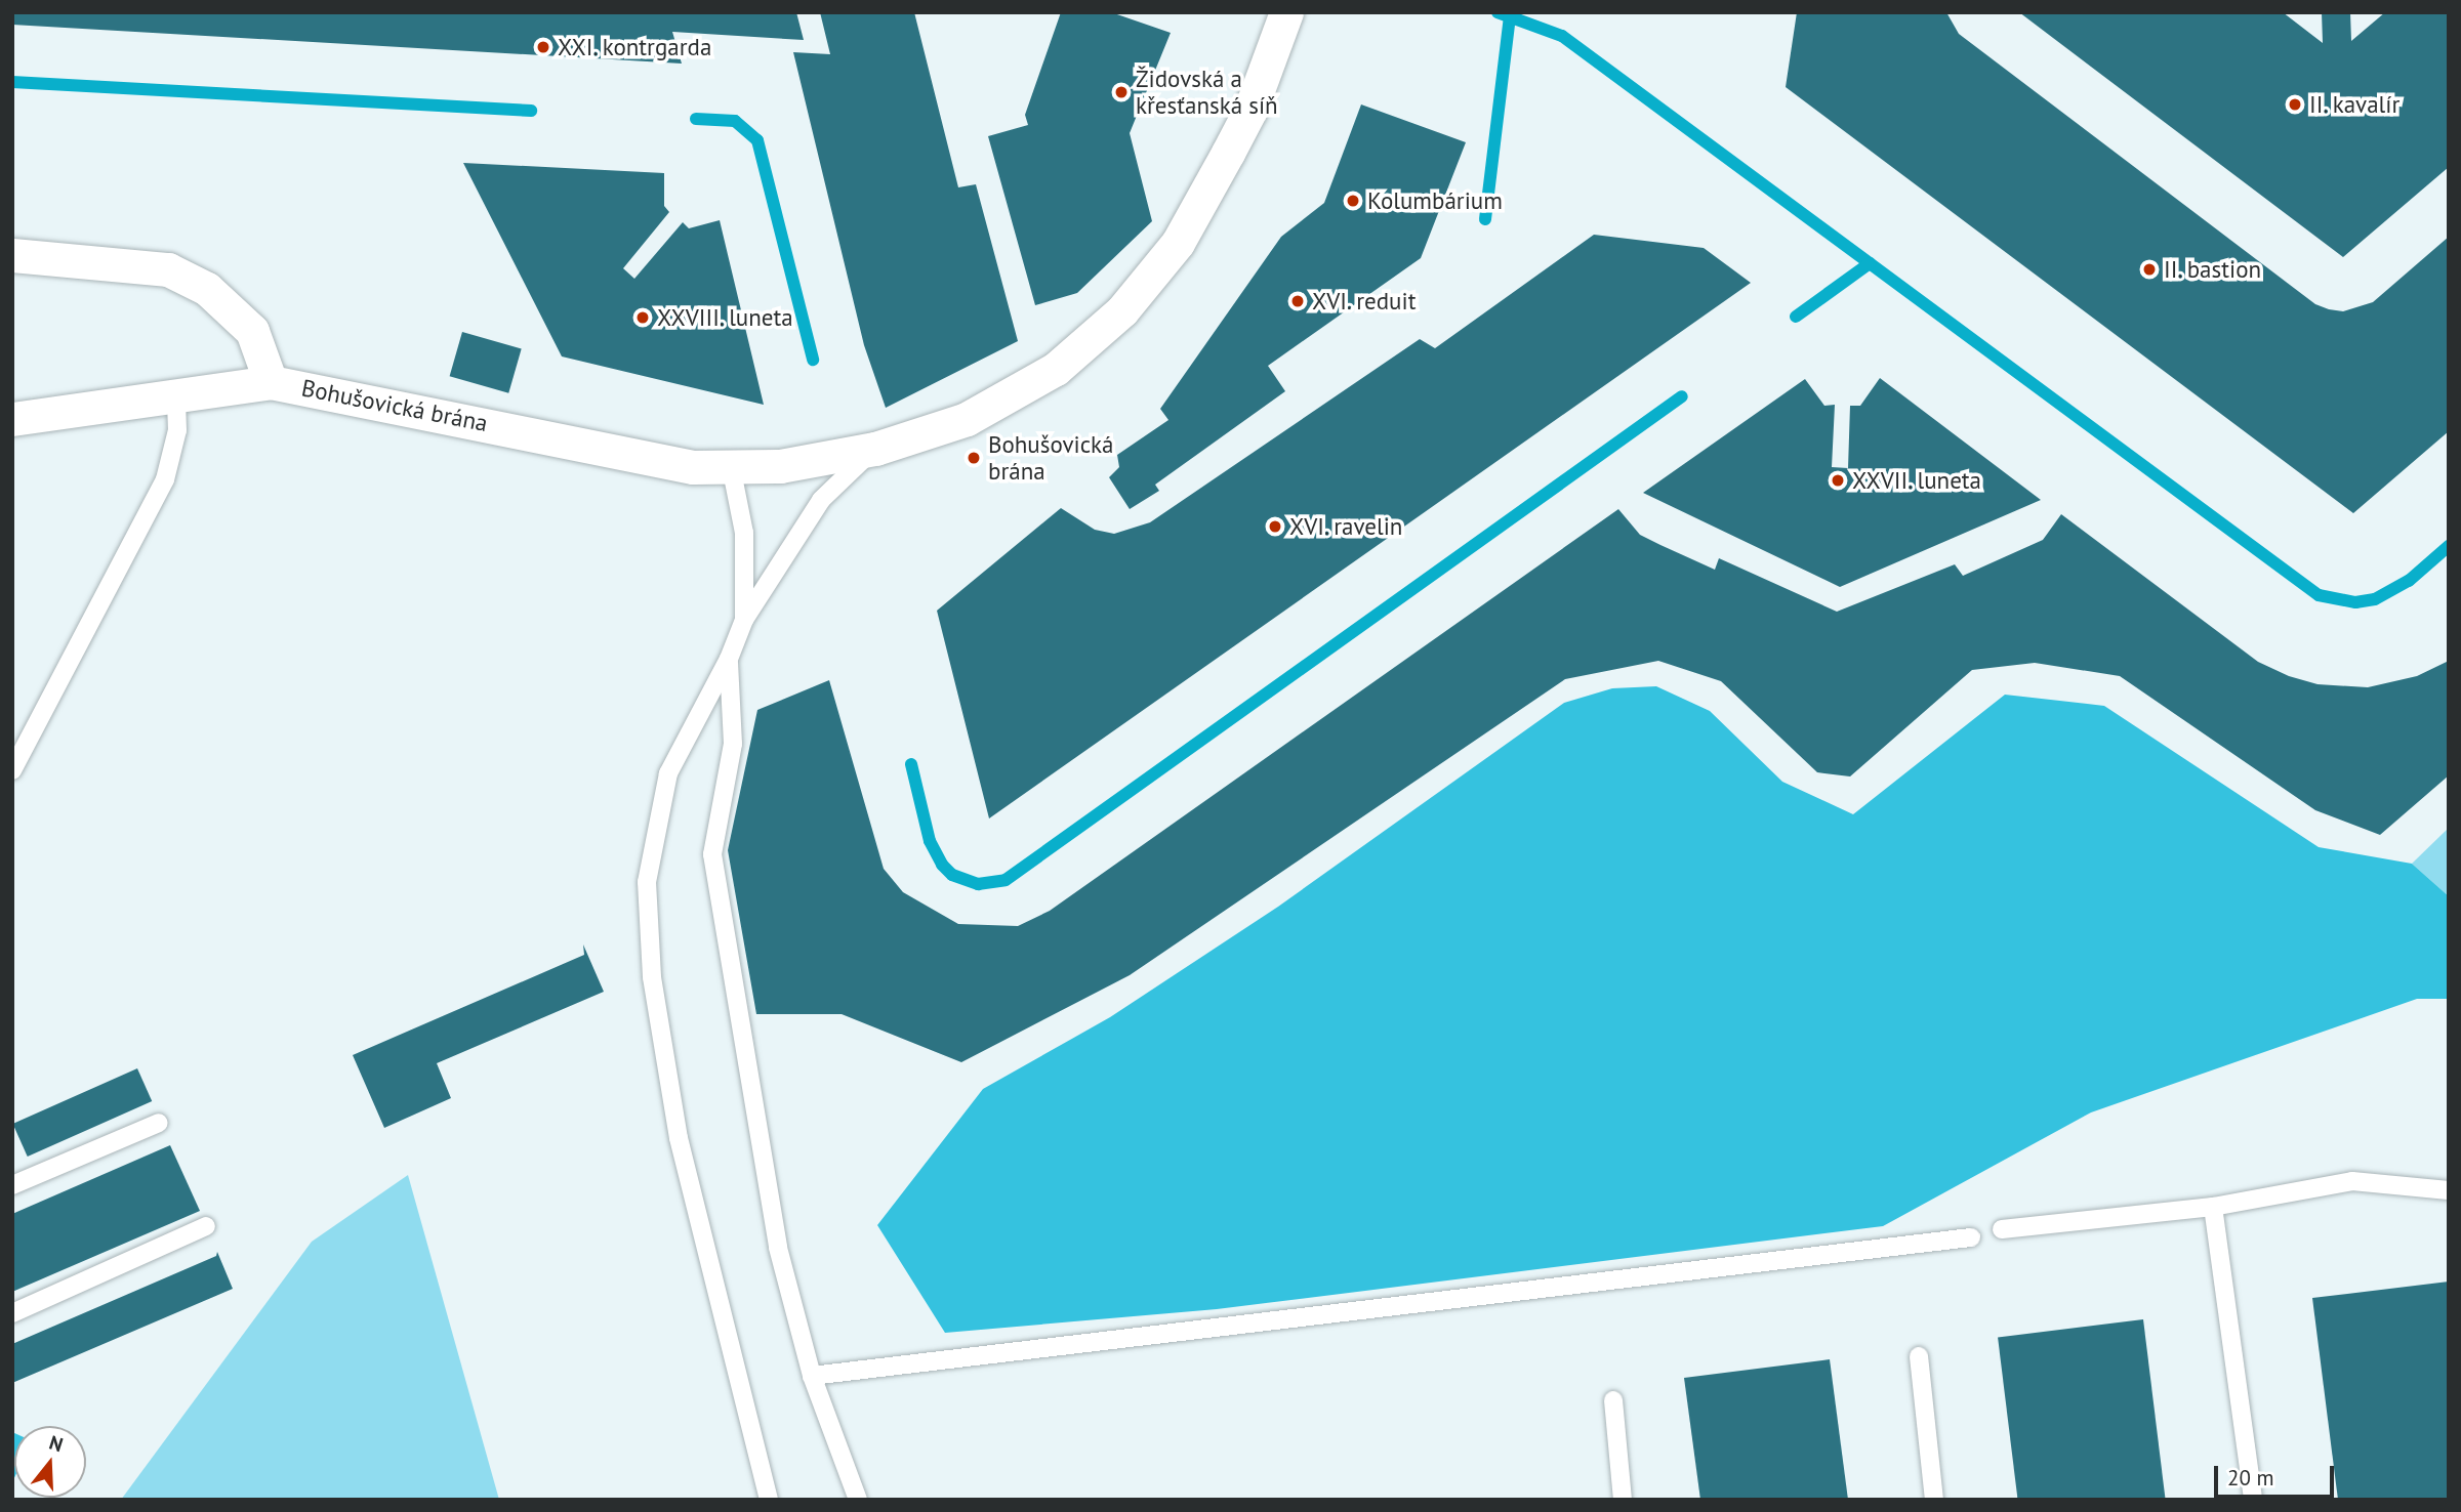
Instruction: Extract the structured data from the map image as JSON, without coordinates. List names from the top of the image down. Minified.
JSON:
{"streets":{"street":["Bohušovická brána"]},"places":["XXI. kontrgarda","Židovská a křesťanská síň","II. kavalír","Kolumbárium","II. bastion","XVI. reduit","XXVIII. luneta","Bohušovická brána","XXVII. luneta","XVI. ravelin"],"scale_bar":"20 m","north":"top"}
